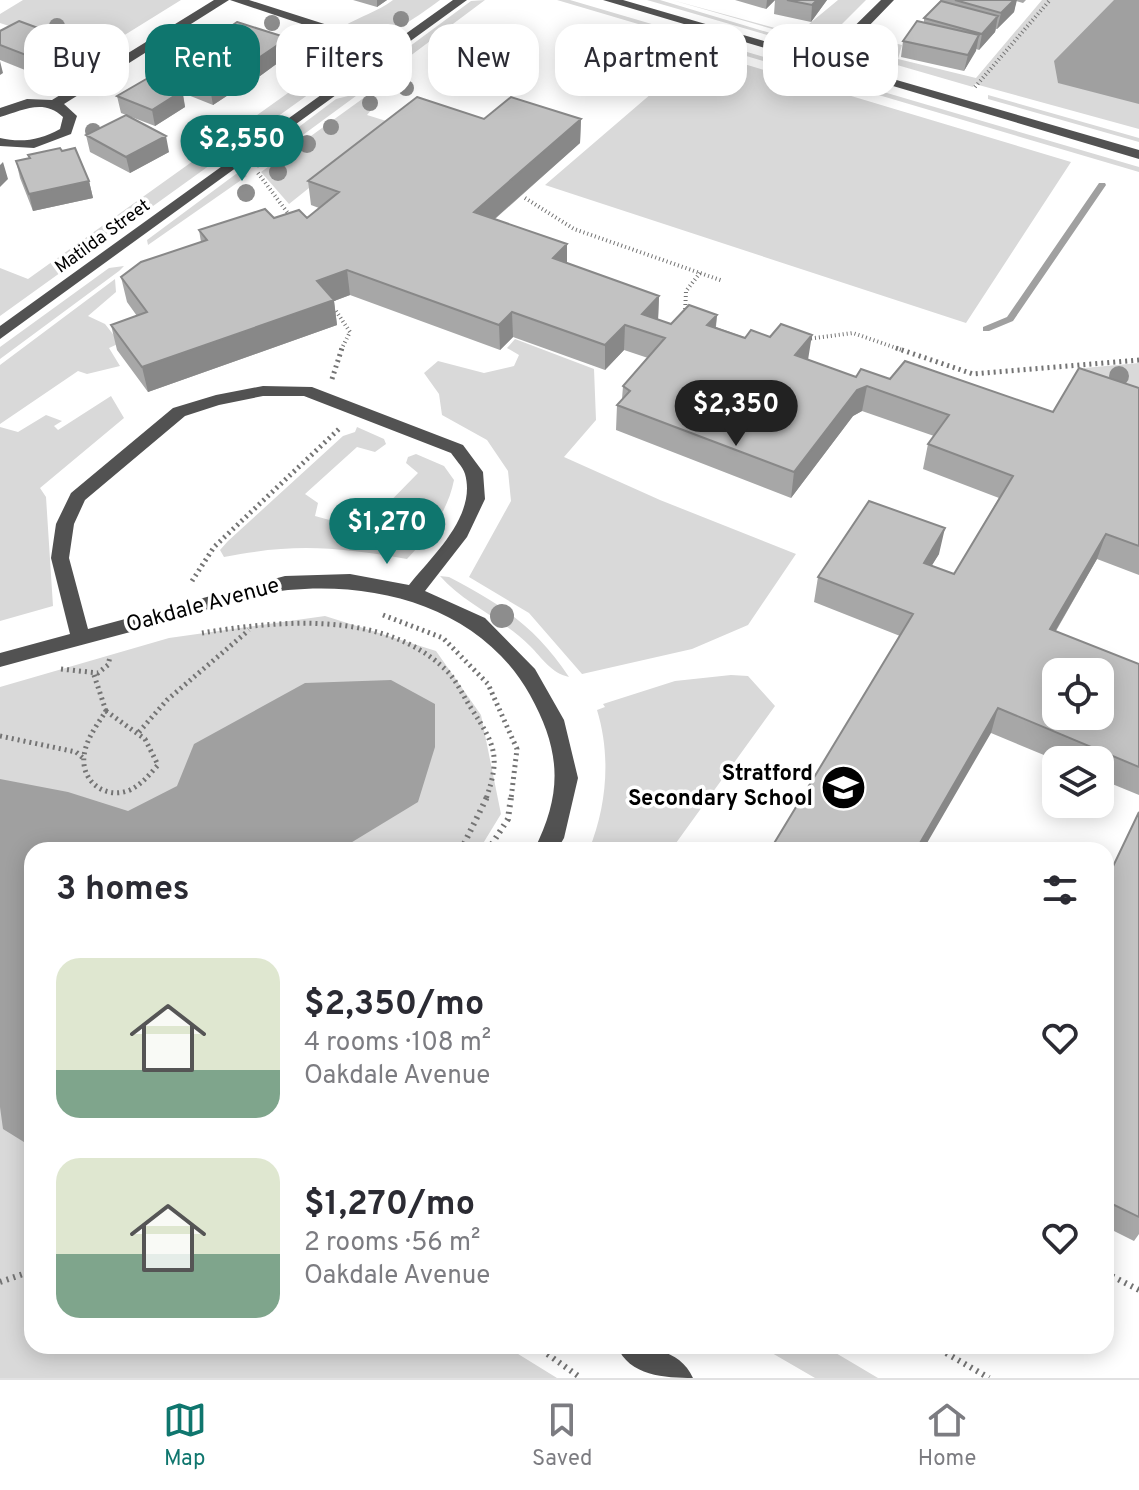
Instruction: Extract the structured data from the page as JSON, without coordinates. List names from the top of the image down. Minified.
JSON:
{"streets":{"street":["Matilda Street","Oakdale Avenue"]},"places":{"school or university":["Stratford Secondary School"]},"page":{"chip":["Buy","Rent","Filters","New","Apartment","House"],"price":["$2,550","$2,350","$1,270"],"heading":"3 homes","list":[{"name":"$2,350/mo","note":"4 rooms · 108 m² · Oakdale Avenue"},{"name":"$1,270/mo","note":"2 rooms · 56 m² · Oakdale Avenue"}],"tabs":["Map","Saved","Home"]}}
